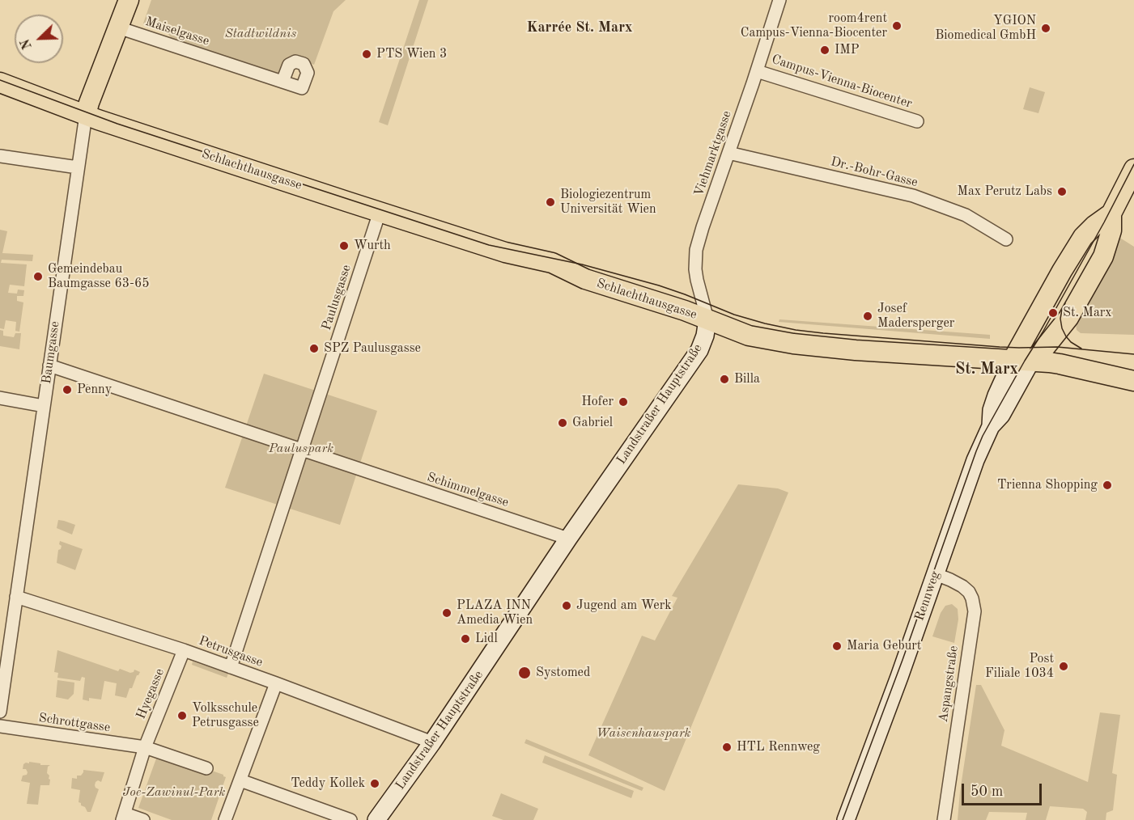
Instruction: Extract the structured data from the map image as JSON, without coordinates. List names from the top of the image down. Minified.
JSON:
{"streets":{"main road":["Schlachthausgasse","Baumgasse","Landstraßer Hauptstraße","Rennweg"],"street":["Maiselgasse","Campus-Vienna-Biocenter","Viehmarktgasse","Dr.-Bohr-Gasse","Paulusgasse","Schimmelgasse","Petrusgasse","Aspangstraße","Hyegasse","Schrottgasse"]},"crossings":[["Maiselgasse","Baumgasse"],["Campus-Vienna-Biocenter","Viehmarktgasse"],["Viehmarktgasse","Schlachthausgasse"],["Viehmarktgasse","Dr.-Bohr-Gasse"],["Viehmarktgasse","Landstraßer Hauptstraße"],["Schlachthausgasse","Paulusgasse"],["Schlachthausgasse","Baumgasse"],["Schlachthausgasse","Landstraßer Hauptstraße"],["Paulusgasse","Schimmelgasse"],["Paulusgasse","Petrusgasse"],["Baumgasse","Schimmelgasse"],["Baumgasse","Petrusgasse"],["Landstraßer Hauptstraße","Schimmelgasse"],["Landstraßer Hauptstraße","Petrusgasse"],["Rennweg","Aspangstraße"],["Petrusgasse","Hyegasse"],["Hyegasse","Schrottgasse"]],"districts":["Karrée St. Marx","St. Marx"],"parks":["Stadtwildnis","Pauluspark","Waisenhauspark","Joe-Zawinul-Park"],"places":["room4rent Campus-Vienna-Biocenter","YGION Biomedical GmbH","IMP","PTS Wien 3","Max Perutz Labs","Biologiezentrum Universität Wien","Wurth","Gemeindebau Baumgasse 63-65","St. Marx","Josef Madersperger","SPZ Paulusgasse","Billa","Penny","Hofer","Gabriel","Trienna Shopping","Jugend am Werk","PLAZA INN Amedia Wien","Lidl","Maria Geburt","Post Filiale 1034","Systomed","Volksschule Petrusgasse","HTL Rennweg","Teddy Kollek"],"scale_bar":"50 m","north":"bottom left"}
